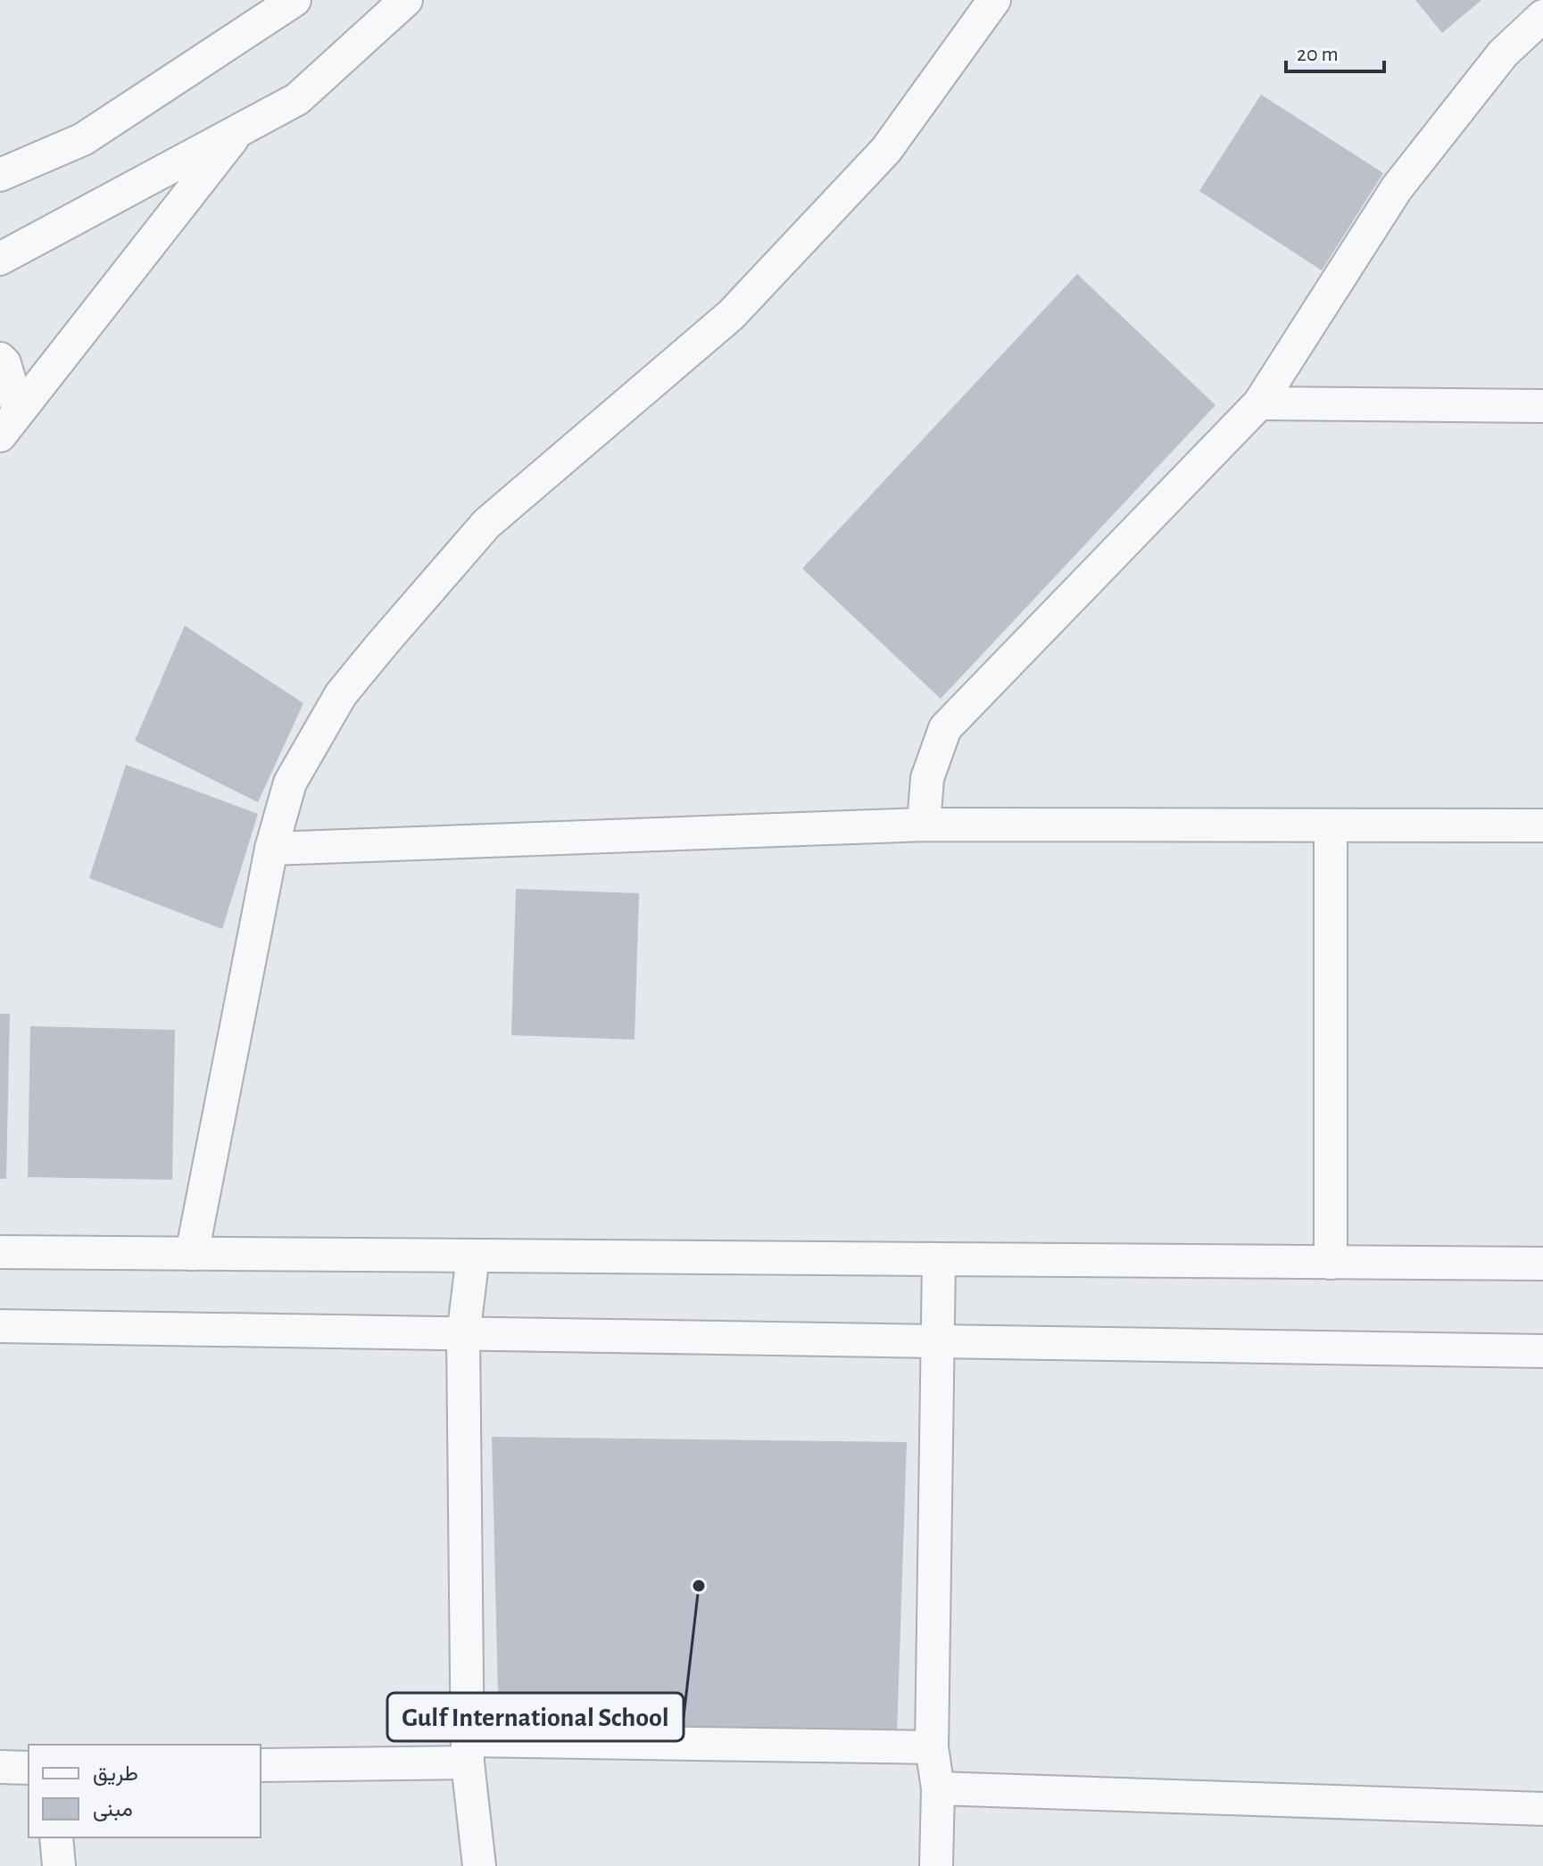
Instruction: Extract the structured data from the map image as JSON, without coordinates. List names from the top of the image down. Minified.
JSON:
{"places":["Gulf International School"],"legend":["طريق","مبنى"],"scale_bar":"20 m"}
